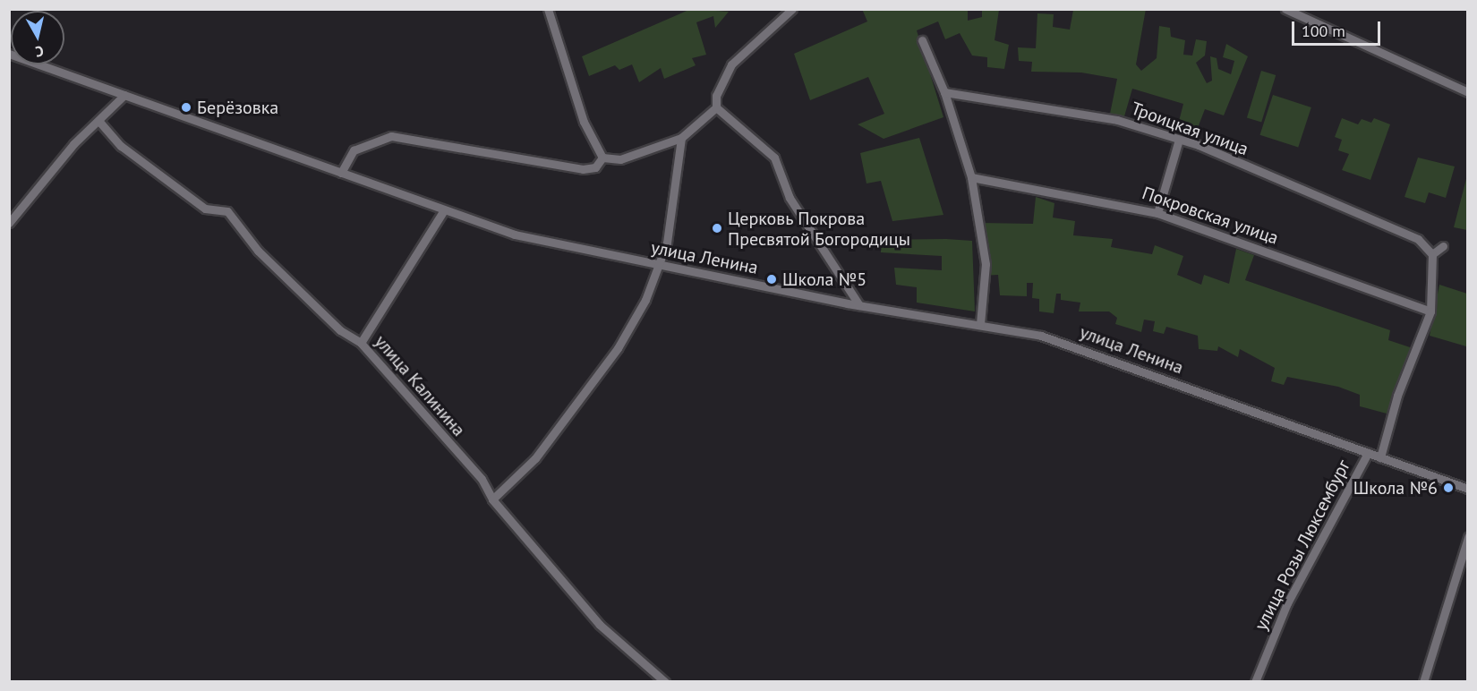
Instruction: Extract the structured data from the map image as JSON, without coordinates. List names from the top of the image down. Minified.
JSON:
{"streets":{"street":["Троицкая улица","Покровская улица","улица Ленина","улица Калинина","улица Розы Люксембург"]},"crossings":[["улица Ленина","улица Розы Люксембург"]],"places":["Берёзовка","Церковь Покрова Пресвятой Богородицы","Школа №5","Школа №6"],"scale_bar":"100 m","north":"bottom"}
